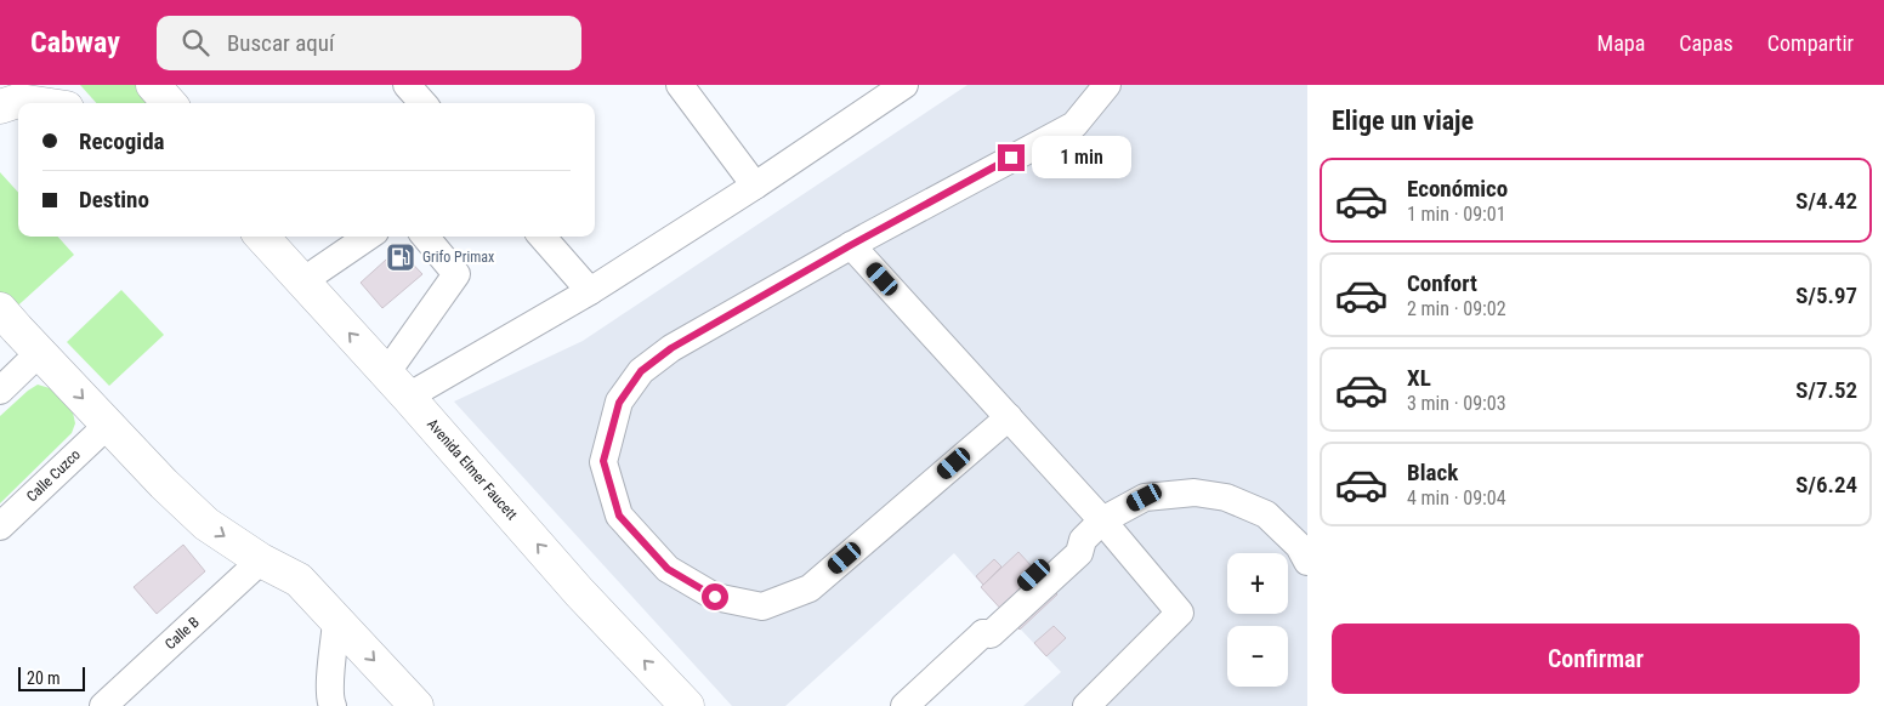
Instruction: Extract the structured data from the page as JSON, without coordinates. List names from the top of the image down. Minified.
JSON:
{"streets":{"main road":["Avenida Elmer Faucett"],"street":["Calle Cuzco","Calle B"]},"places":{"fuel station":["Grifo Primax"]},"scale_bar":"20 m","page":{"header":"Cabway","search":"Buscar aquí","nav":["Mapa","Capas","Compartir"],"heading":"Elige un viaje","banner":["Recogida","Destino"],"bubble":"1 min","list":[{"name":"Económico","note":"1 min · 09:01","value":"S/4.42"},{"name":"Confort","note":"2 min · 09:02","value":"S/5.97"},{"name":"XL","note":"3 min · 09:03","value":"S/7.52"},{"name":"Black","note":"4 min · 09:04","value":"S/6.24"}],"map_buttons":["+","−"],"buttons":"Confirmar","scale":"20 m"}}
